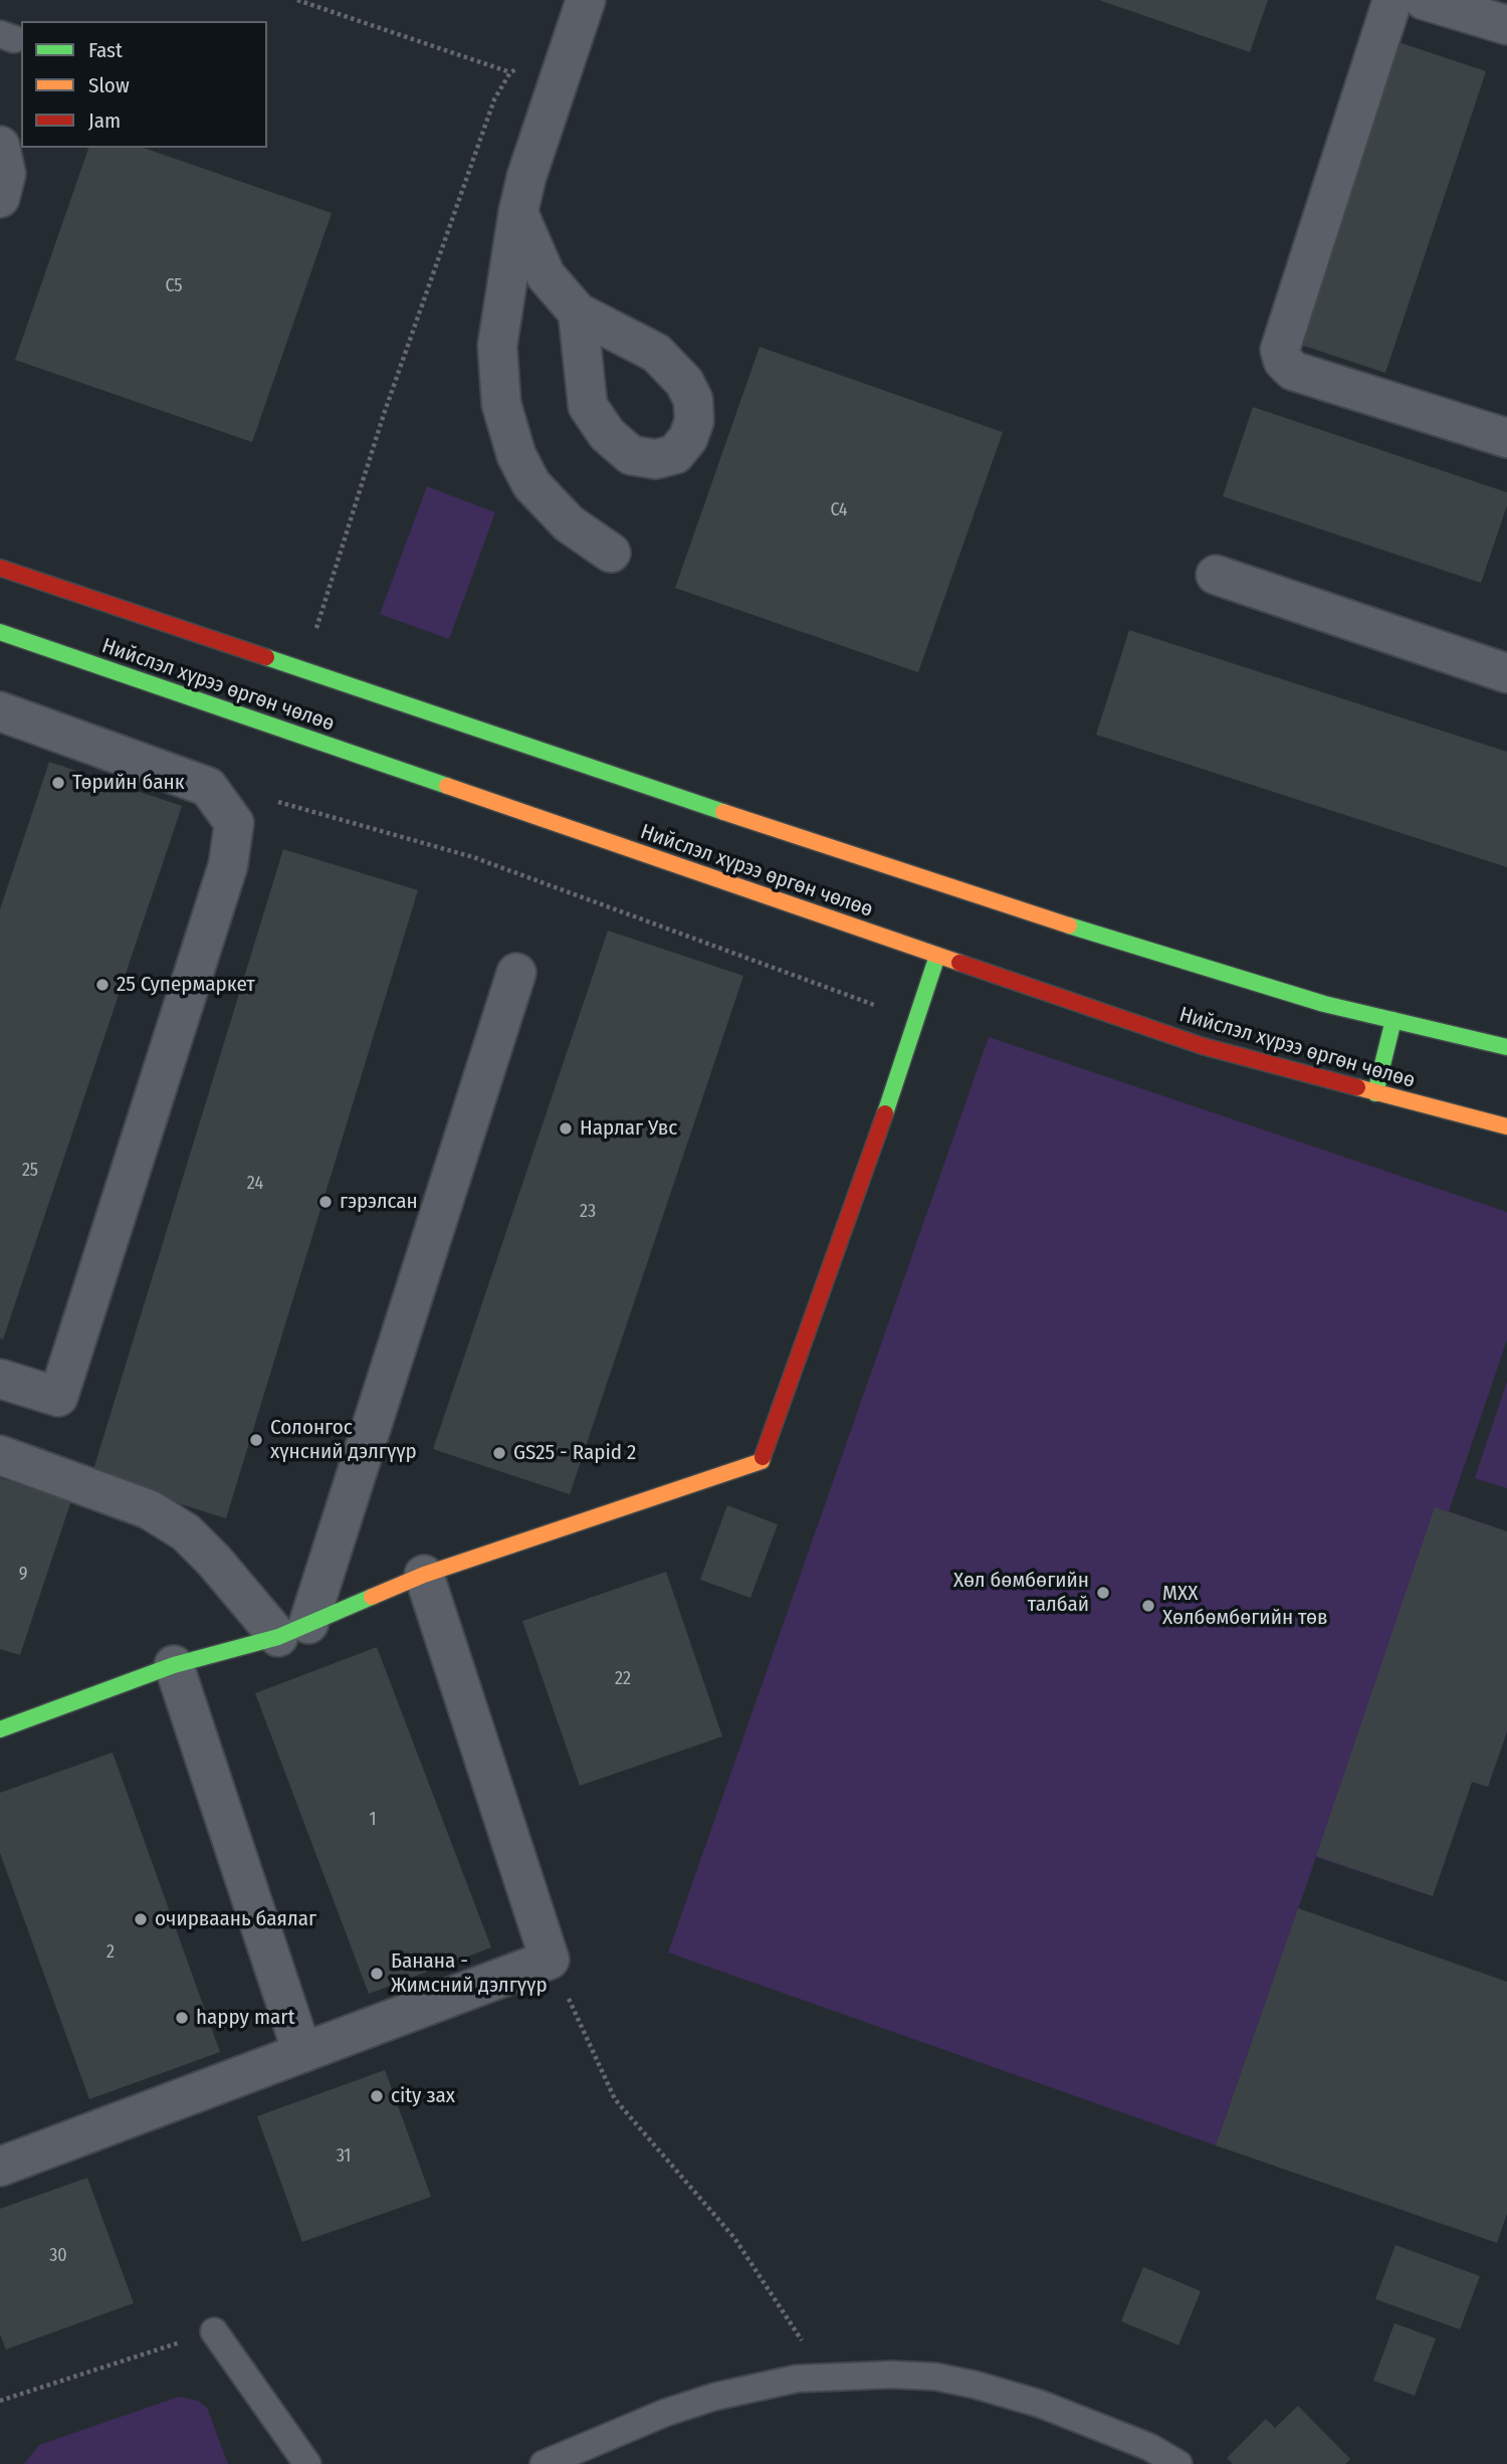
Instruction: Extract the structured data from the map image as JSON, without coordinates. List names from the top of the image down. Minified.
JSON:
{"streets":{"main road":["Нийслэл хүрээ өргөн чөлөө"]},"places":["Төрийн банк","25 Супермаркет","Нарлаг Увс","гэрэлсан","Солонгос хүнсний дэлгүүр","GS25 - Rapid 2","Хөл бөмбөгийн талбай","МХХ Хөлбөмбөгийн төв","очирваань баялаг","Банана - Жимсний дэлгүүр","happy mart","city зах"],"house_numbers":["C5","C4","25","24","23","9","22","1","2","31","30"],"legend":["Fast","Slow","Jam"]}
